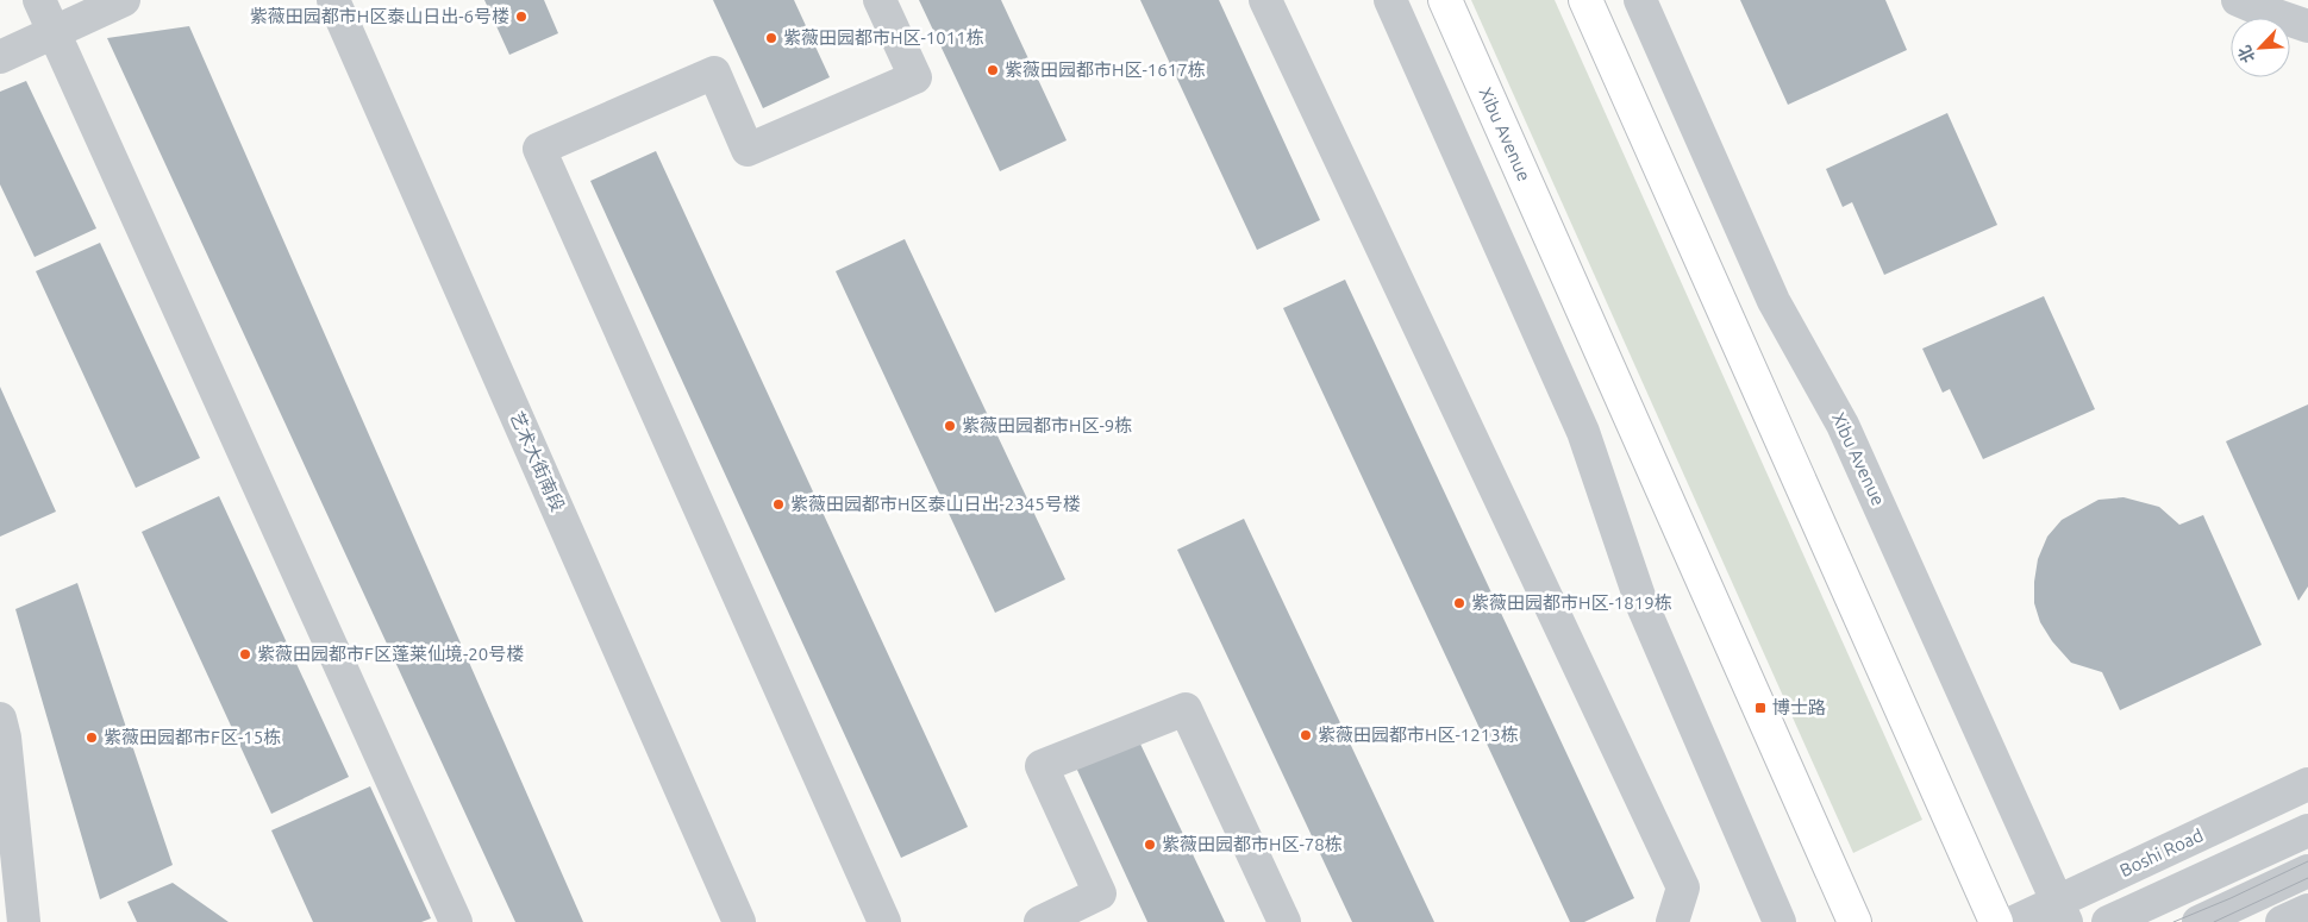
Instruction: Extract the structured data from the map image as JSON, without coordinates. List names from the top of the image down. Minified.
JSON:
{"streets":{"main road":["Xibu Avenue"],"street":["艺术大街南段","Boshi Road"]},"crossings":[["Xibu Avenue","Boshi Road"]],"places":{"other":["紫薇田园都市H区泰山日出-6号楼","紫薇田园都市H区-1011栋","紫薇田园都市H区-1617栋","紫薇田园都市H区-9栋","紫薇田园都市H区泰山日出-2345号楼","紫薇田园都市H区-1819栋","紫薇田园都市F区蓬莱仙境-20号楼","紫薇田园都市H区-1213栋","紫薇田园都市F区-15栋","紫薇田园都市H区-78栋"],"transit":["博士路"]},"north":"bottom left"}
